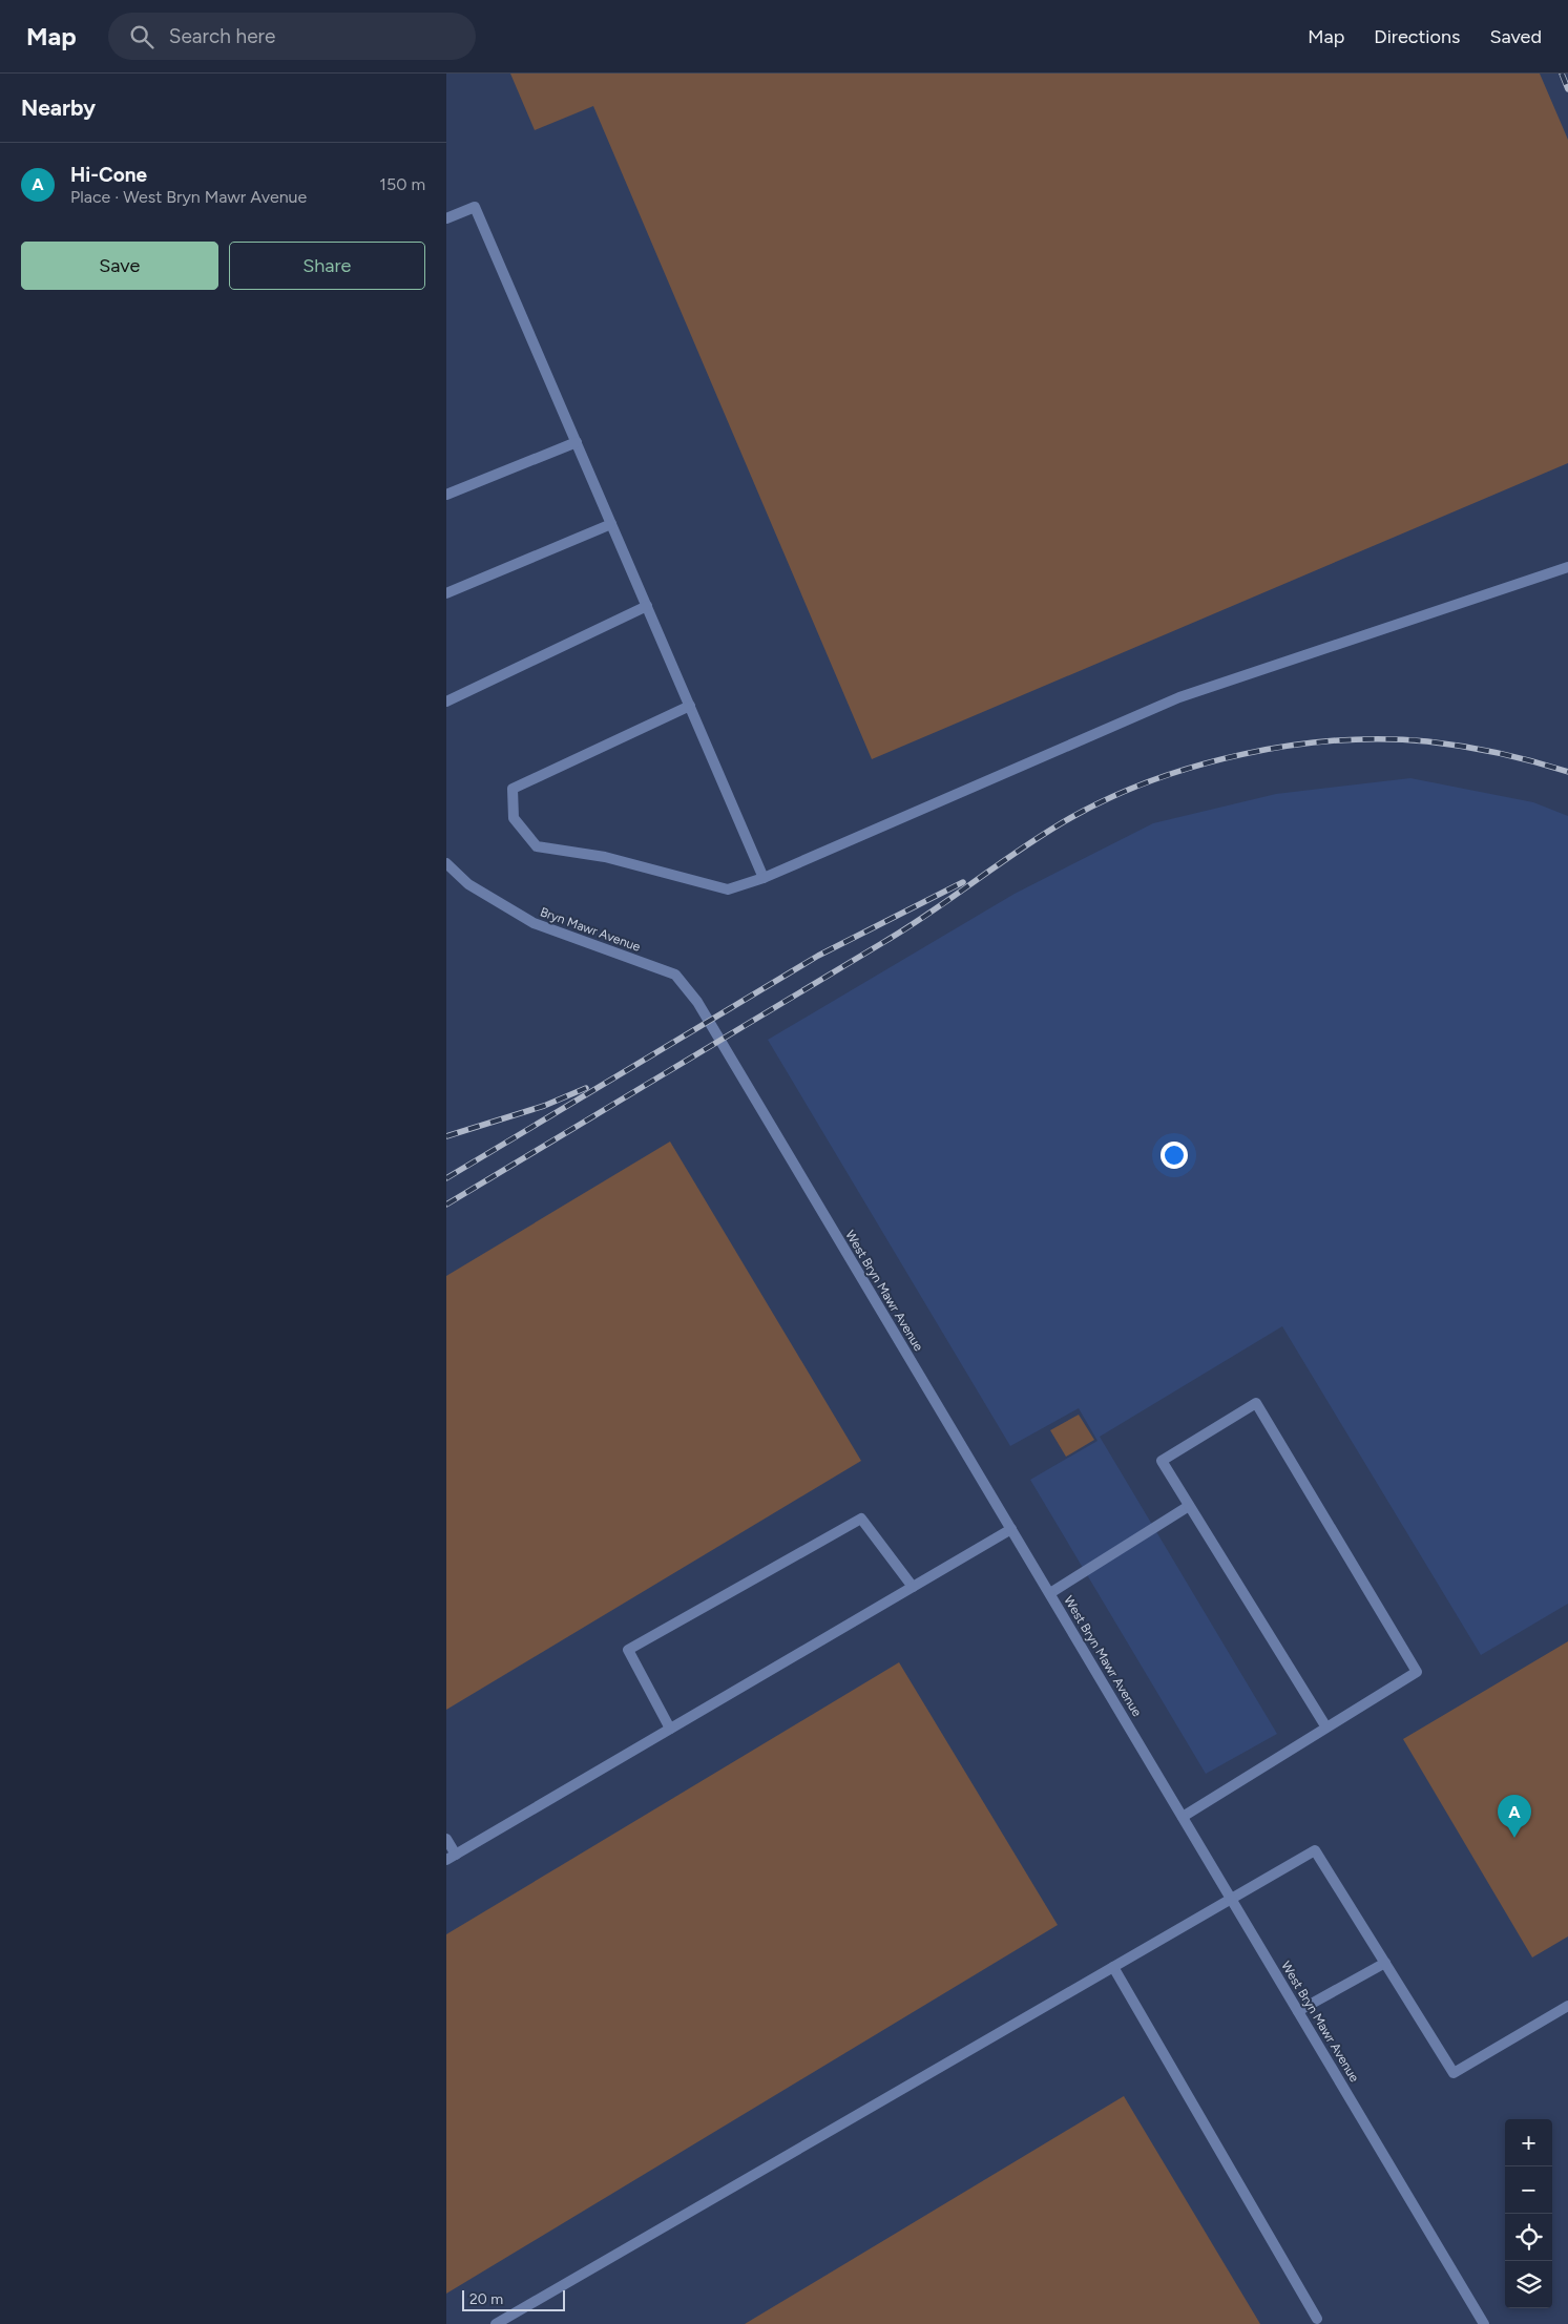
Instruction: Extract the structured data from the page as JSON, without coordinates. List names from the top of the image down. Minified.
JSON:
{"streets":{"street":["Bryn Mawr Avenue","West Bryn Mawr Avenue"]},"crossings":[["Bryn Mawr Avenue","West Bryn Mawr Avenue"]],"scale_bar":"20 m","page":{"header":"Map","search":"Search here","nav":["Map","Directions","Saved"],"heading":"Nearby","list":[{"mark":"A","name":"Hi-Cone","note":"Place · West Bryn Mawr Avenue","value":"150 m"}],"buttons":["Save","Share"],"pins":"A","map_buttons":["+","−"],"scale":"20 m"}}
